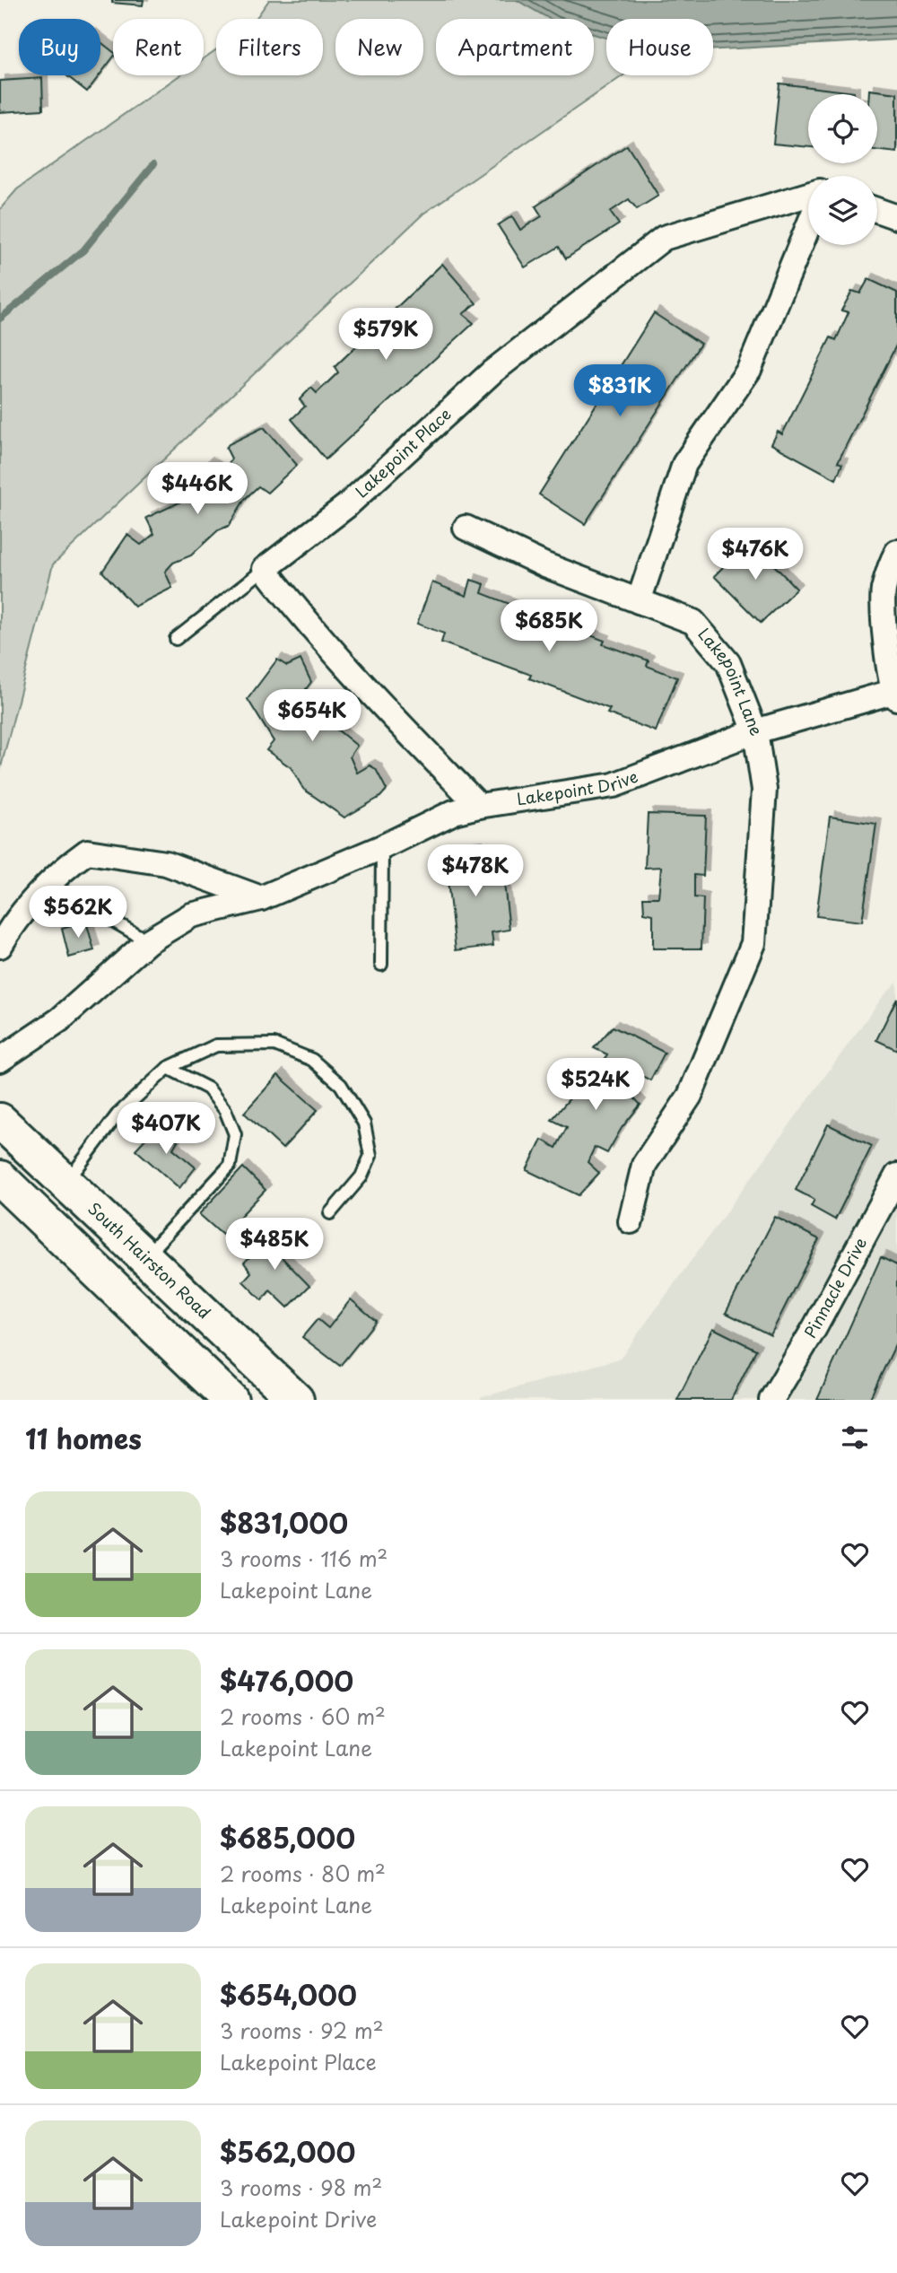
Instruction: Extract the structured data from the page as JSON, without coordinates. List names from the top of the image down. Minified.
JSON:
{"streets":{"main road":["South Hairston Road"],"street":["Lakepoint Place","Lakepoint Lane","Lakepoint Drive","Pinnacle Drive"]},"crossings":[["Lakepoint Lane","Lakepoint Drive"]],"page":{"chip":["Buy","Rent","Filters","New","Apartment","House"],"price":["$579K","$831K","$446K","$476K","$685K","$654K","$478K","$562K","$524K","$407K","$485K"],"heading":"11 homes","list":[{"name":"$831,000","note":"3 rooms · 116 m² · Lakepoint Lane"},{"name":"$476,000","note":"2 rooms · 60 m² · Lakepoint Lane"},{"name":"$685,000","note":"2 rooms · 80 m² · Lakepoint Lane"},{"name":"$654,000","note":"3 rooms · 92 m² · Lakepoint Place"},{"name":"$562,000","note":"3 rooms · 98 m² · Lakepoint Drive"}]}}
